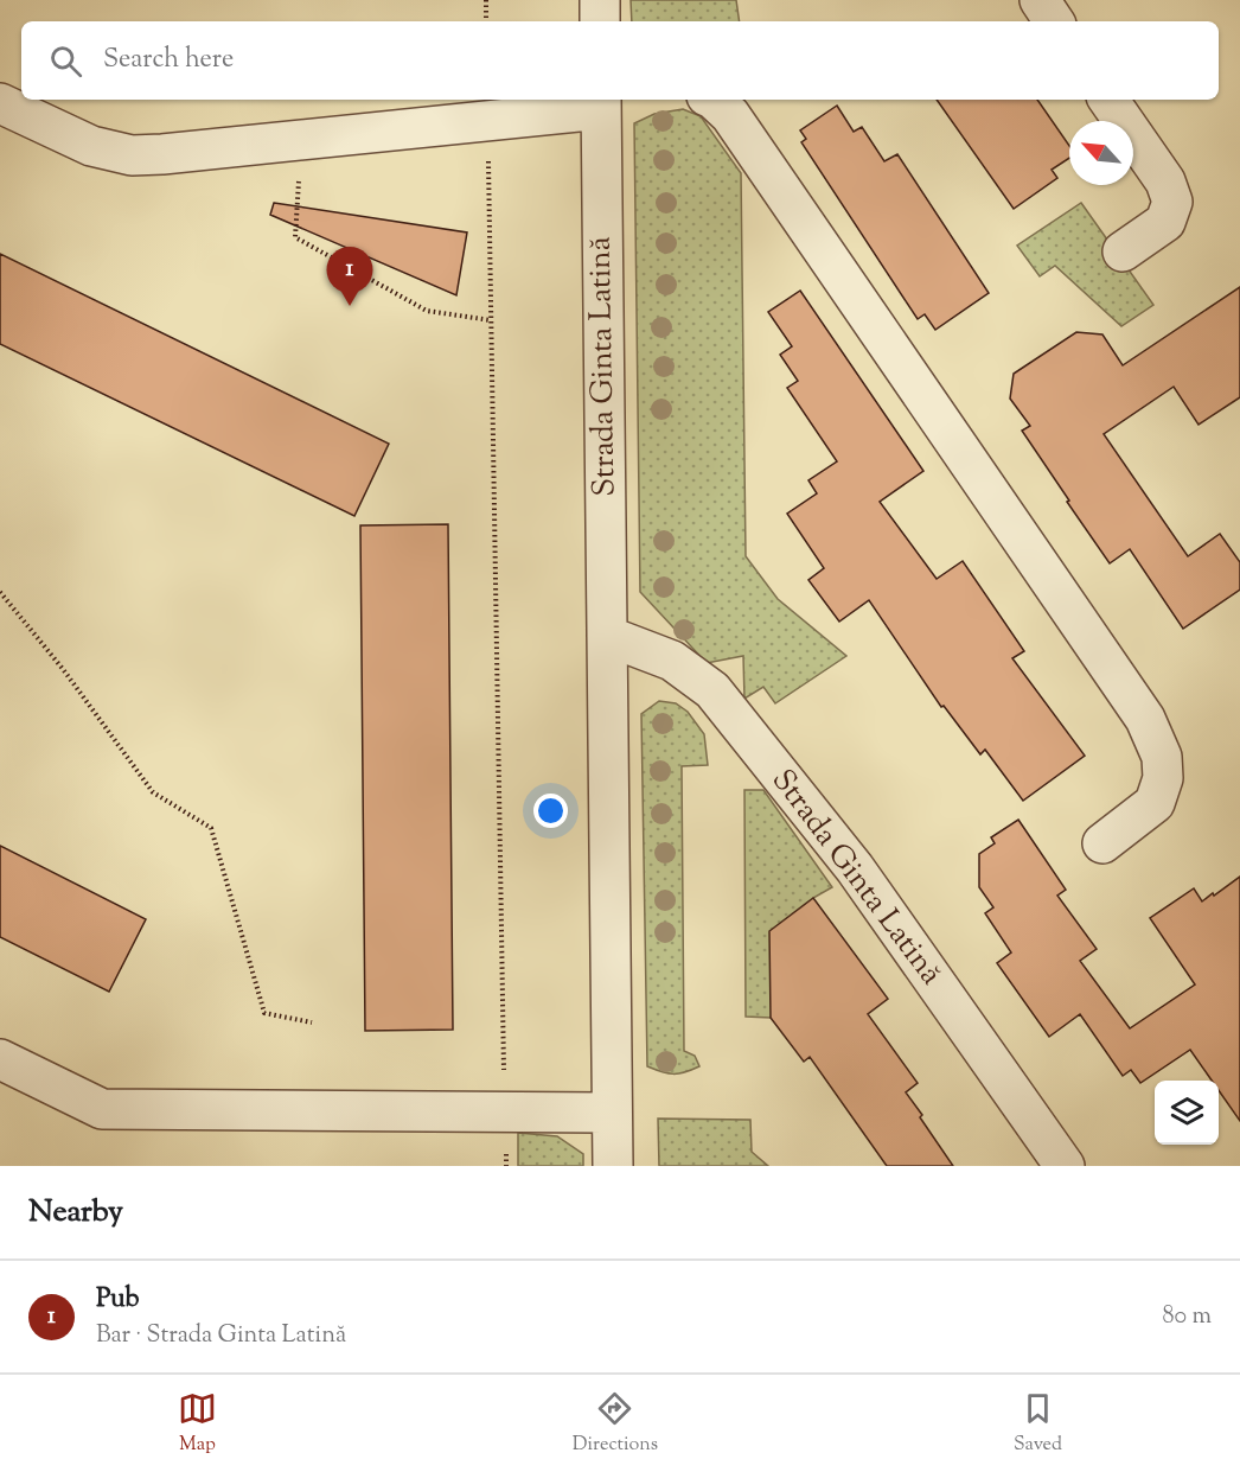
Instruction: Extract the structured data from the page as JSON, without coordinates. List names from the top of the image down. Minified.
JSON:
{"streets":{"street":["Strada Ginta Latină"]},"north":"top left","page":{"search":"Search here","pins":"1","heading":"Nearby","list":[{"mark":"1","name":"Pub","note":"Bar · Strada Ginta Latină","value":"80 m"}],"nav":["Map","Directions","Saved"]}}
